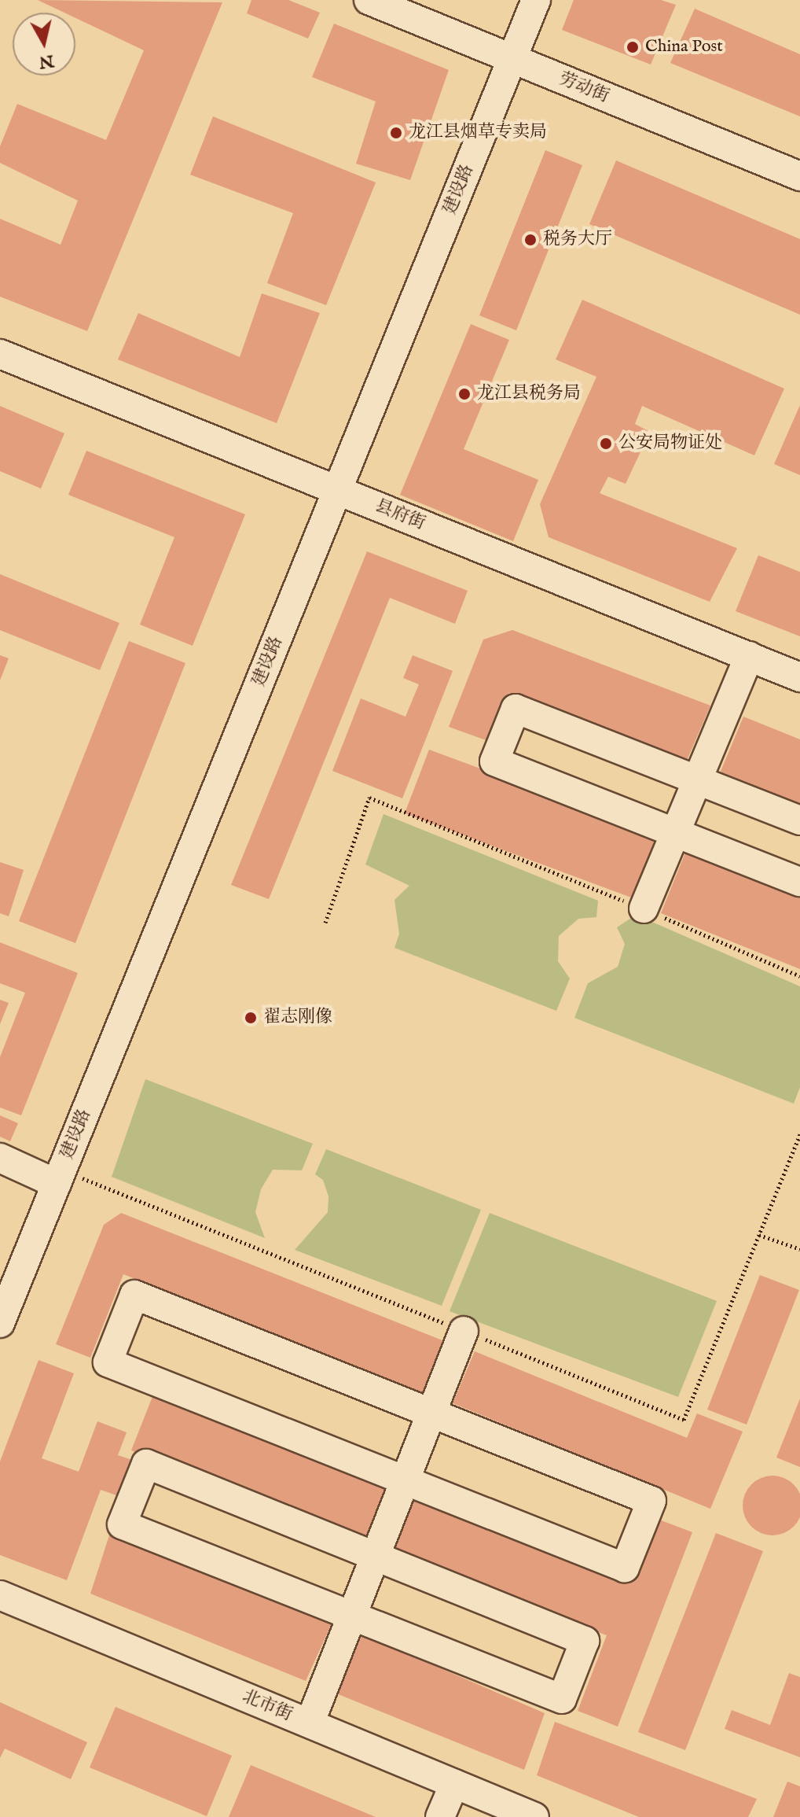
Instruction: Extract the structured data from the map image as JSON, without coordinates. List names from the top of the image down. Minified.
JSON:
{"streets":{"street":["劳动街","建设路","县府街","北市街"]},"crossings":[["劳动街","建设路"],["建设路","县府街"]],"places":["China Post","龙江县烟草专卖局","税务大厅","龙江县税务局","公安局物证处","翟志刚像"],"north":"bottom"}
